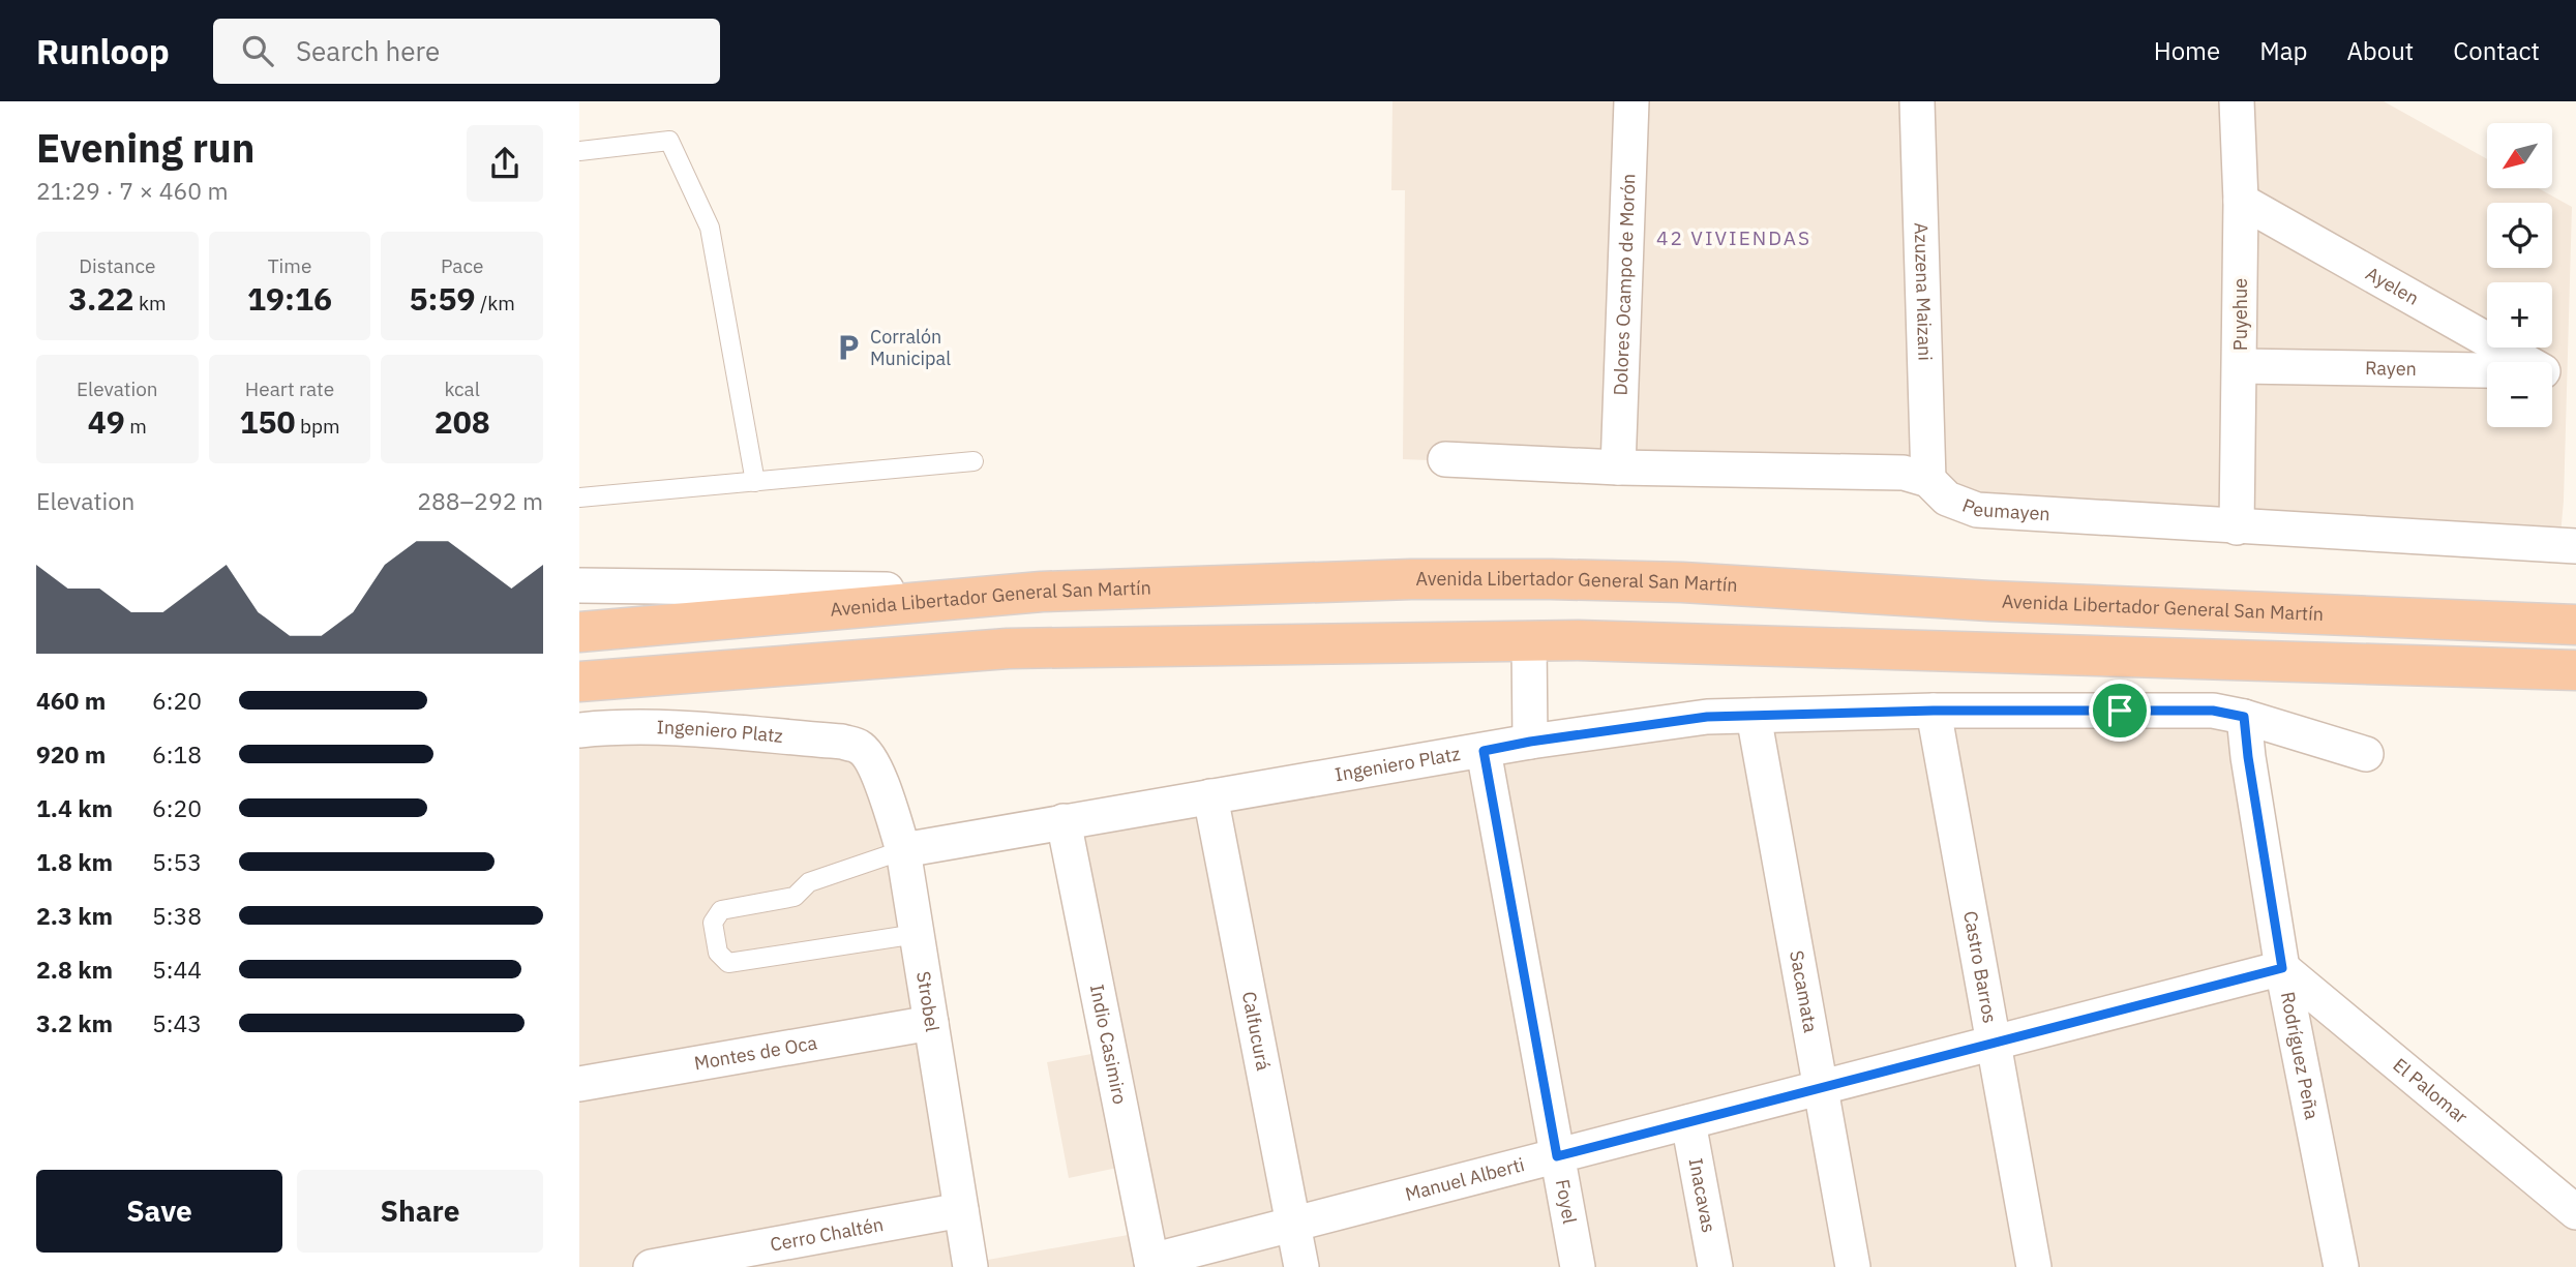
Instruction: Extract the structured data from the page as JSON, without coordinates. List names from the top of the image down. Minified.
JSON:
{"streets":{"highway":["Avenida Libertador General San Martín"],"street":["Dolores Ocampo de Morón","Ayelen","Azuzena Maizani","Puyehue","Rayen","Peumayen","Ingeniero Platz","Castro Barros","Sacamata","Strobel","Calfucurá","Indio Casimiro","Montes de Oca","Rodríguez Peña","El Palomar","Manuel Alberti","Inacavas","Foyel","Cerro Chaltén"]},"crossings":[["Dolores Ocampo de Morón","Peumayen"],["Ayelen","Puyehue"],["Azuzena Maizani","Peumayen"],["Puyehue","Rayen"],["Puyehue","Peumayen"],["Ingeniero Platz","Castro Barros"],["Ingeniero Platz","Sacamata"],["Ingeniero Platz","Strobel"],["Ingeniero Platz","Calfucurá"],["Ingeniero Platz","Indio Casimiro"],["Ingeniero Platz","Rodríguez Peña"],["Ingeniero Platz","Foyel"],["Castro Barros","Manuel Alberti"],["Sacamata","Manuel Alberti"],["Strobel","Montes de Oca"],["Strobel","Cerro Chaltén"],["Calfucurá","Manuel Alberti"],["Indio Casimiro","Manuel Alberti"],["Rodríguez Peña","El Palomar"],["Rodríguez Peña","Manuel Alberti"],["El Palomar","Manuel Alberti"],["Manuel Alberti","Inacavas"],["Manuel Alberti","Foyel"]],"districts":["42 VIVIENDAS"],"places":{"parking":["Corralón Municipal"]},"north":"bottom left","page":{"header":"Runloop","search":"Search here","nav":["Home","Map","About","Contact"],"heading":["Evening run","21:29 · 7 × 460 m"],"map_buttons":["+","−"],"stats":[["Distance","3.22 km"],["Time","19:16"],["Pace","5:59 /km"],["Elevation","49 m"],["Heart rate","150 bpm"],["kcal","208"]],"chart":["Elevation","288–292 m"],"list":[{"name":"460 m","note":"6:20"},{"name":"920 m","note":"6:18"},{"name":"1.4 km","note":"6:20"},{"name":"1.8 km","note":"5:53"},{"name":"2.3 km","note":"5:38"},{"name":"2.8 km","note":"5:44"},{"name":"3.2 km","note":"5:43"}],"buttons":["Save","Share"]}}
